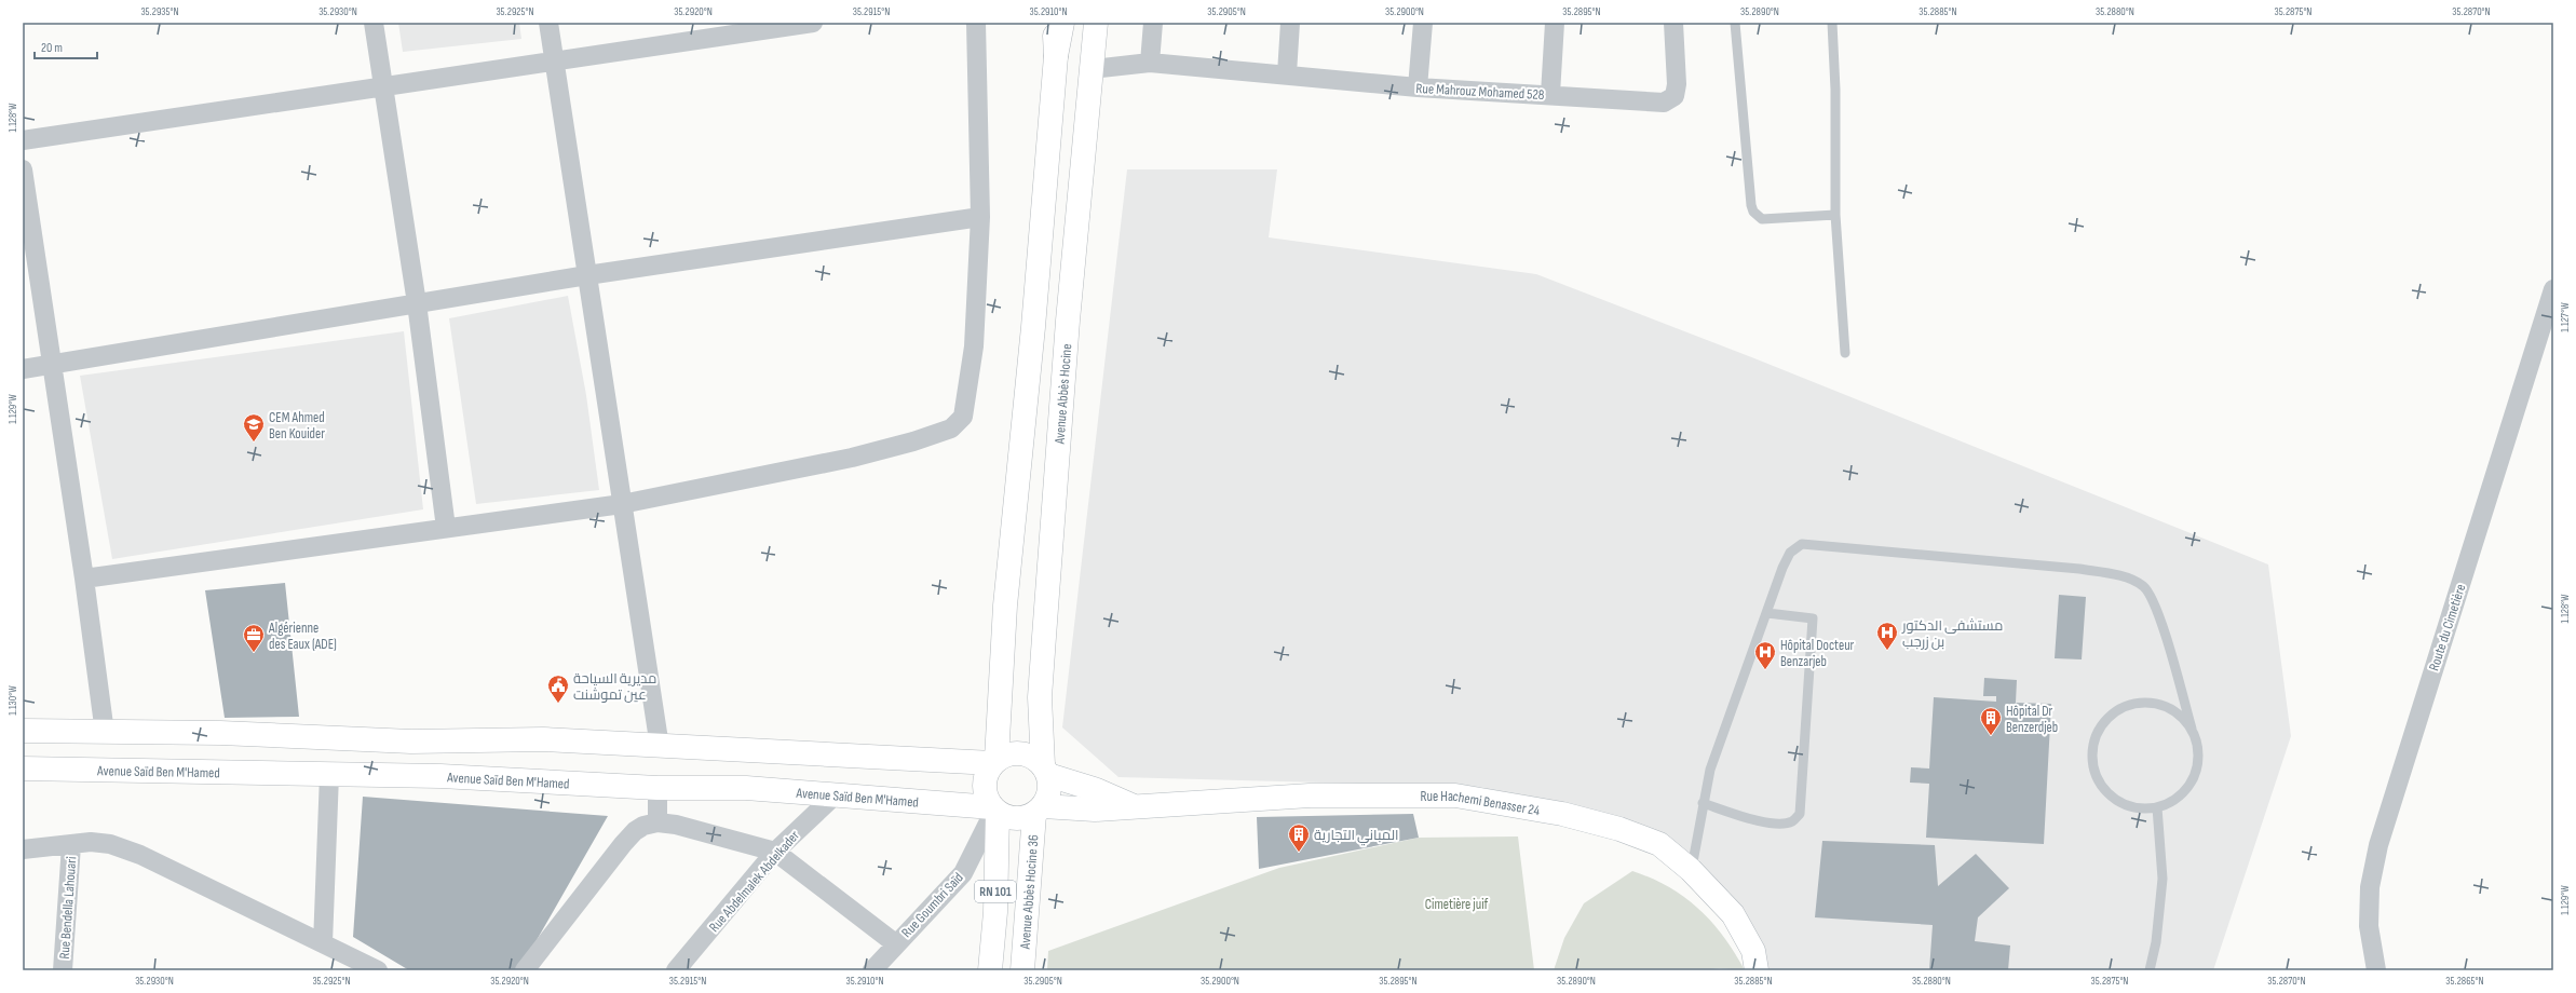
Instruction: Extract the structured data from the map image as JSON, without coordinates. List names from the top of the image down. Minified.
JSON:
{"streets":{"main road":["Avenue Abbès Hocine","Avenue Saïd Ben M'Hamed","Rue Hachemi Benasser 24","RN 101","Avenue Abbès Hocine 36"],"street":["Rue Mahrouz Mohamed 528","Route du Cimetière","Rue Abdelmalek Abdelkader","Rue Goumbri Saïd","Rue Bendella Lahouari"]},"crossings":[["Rue Mahrouz Mohamed 528","Avenue Abbès Hocine"],["Avenue Abbès Hocine","Avenue Saïd Ben M'Hamed"],["Avenue Abbès Hocine","Rue Hachemi Benasser 24"],["Avenue Abbès Hocine","RN 101"],["Avenue Abbès Hocine","Avenue Abbès Hocine 36"],["Avenue Abbès Hocine","Rue Goumbri Saïd"],["Avenue Saïd Ben M'Hamed","Rue Hachemi Benasser 24"],["Avenue Saïd Ben M'Hamed","Rue Abdelmalek Abdelkader"],["Avenue Saïd Ben M'Hamed","RN 101"],["Avenue Saïd Ben M'Hamed","Avenue Abbès Hocine 36"],["Avenue Saïd Ben M'Hamed","Rue Goumbri Saïd"],["Rue Hachemi Benasser 24","RN 101"],["Rue Hachemi Benasser 24","Avenue Abbès Hocine 36"],["Rue Hachemi Benasser 24","Rue Goumbri Saïd"],["RN 101","Avenue Abbès Hocine 36"],["RN 101","Rue Goumbri Saïd"],["Avenue Abbès Hocine 36","Rue Goumbri Saïd"]],"parks":["Cimetière juif"],"places":{"school or university":["CEM Ahmed Ben Kouider"],"hospital":["مستشفى الدكتور بن زرجب","Hôpital Docteur Benzarjeb"],"office":["Algérienne des Eaux (ADE)"],"public building":["مديرية السياحة عين تموشنت"],"building":["Hôpital Dr Benzerdjeb","المباني التجارية"]},"scale_bar":"20 m","coordinates":["35.2935°N","35.2930°N","35.2925°N","35.2920°N","35.2915°N","35.2910°N","35.2905°N","35.2900°N","35.2895°N","35.2890°N","35.2885°N","35.2880°N","35.2875°N","35.2870°N","1.128°W","1.127°W","1.129°W","1.130°W","35.2865°N"]}
